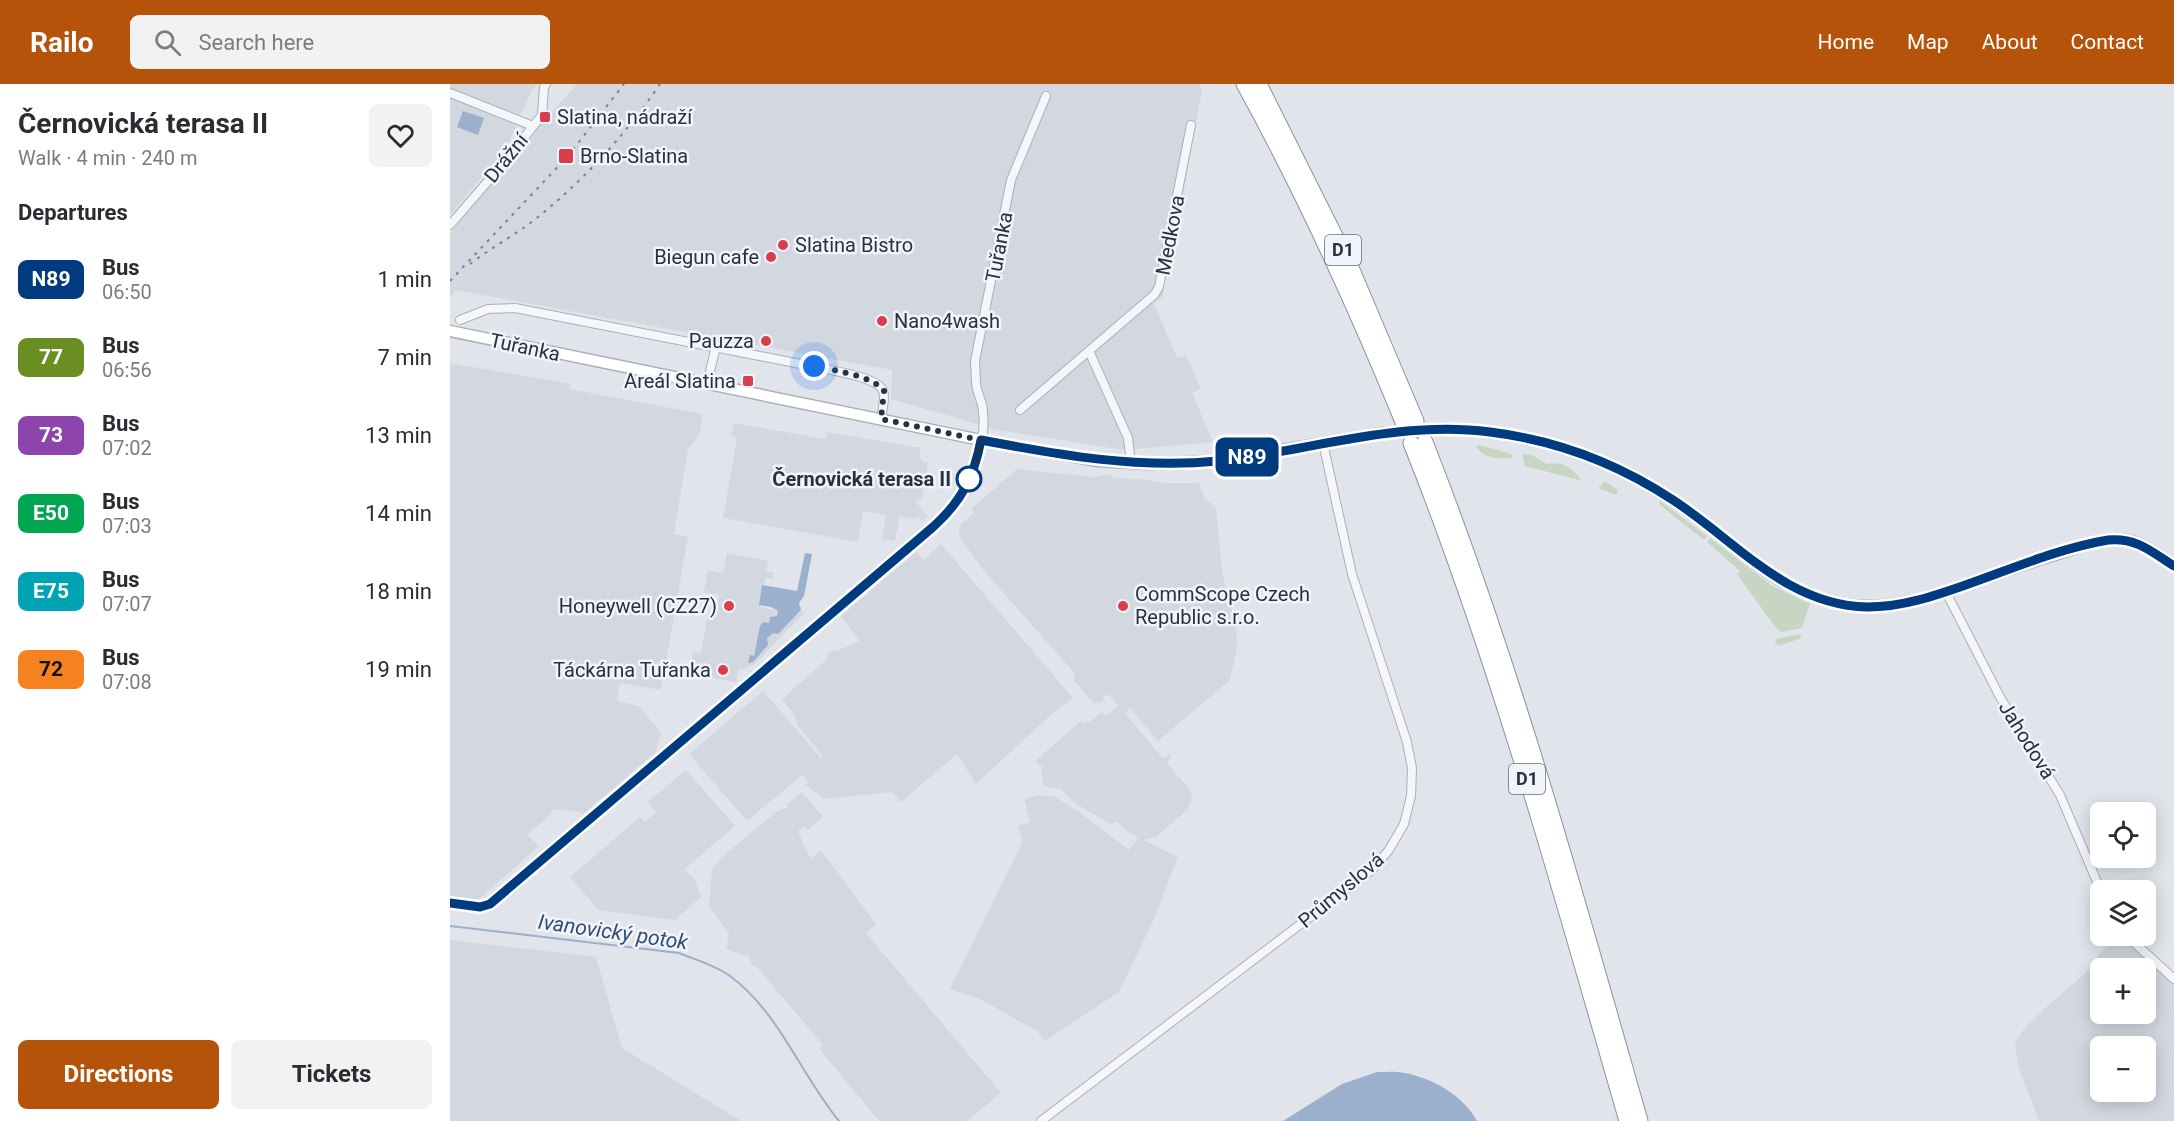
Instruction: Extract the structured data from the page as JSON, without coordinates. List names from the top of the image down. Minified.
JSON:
{"streets":{"highway":["D1"],"street":["Drážní","Medkova","Tuřanka","Jahodová","Průmyslová"]},"water":["Ivanovický potok"],"places":{"transit":["Slatina, nádraží","Brno-Slatina","Areál Slatina"],"other":["Slatina Bistro","Biegun cafe","Nano4wash","Pauzza","Černovická terasa II","Honeywell (CZ27)","CommScope Czech Republic s.r.o.","Táckárna Tuřanka"]},"lines":["bus line N89"],"page":{"header":"Railo","search":"Search here","nav":["Home","Map","About","Contact"],"heading":[["Černovická terasa II","Walk · 4 min · 240 m"],"Departures"],"on_map":"N89","list":[{"mark":"N89","name":"Bus","note":"06:50","value":"1 min"},{"mark":"77","name":"Bus","note":"06:56","value":"7 min"},{"mark":"73","name":"Bus","note":"07:02","value":"13 min"},{"mark":"E50","name":"Bus","note":"07:03","value":"14 min"},{"mark":"E75","name":"Bus","note":"07:07","value":"18 min"},{"mark":"72","name":"Bus","note":"07:08","value":"19 min"}],"map_buttons":["+","−"],"buttons":["Directions","Tickets"]}}
